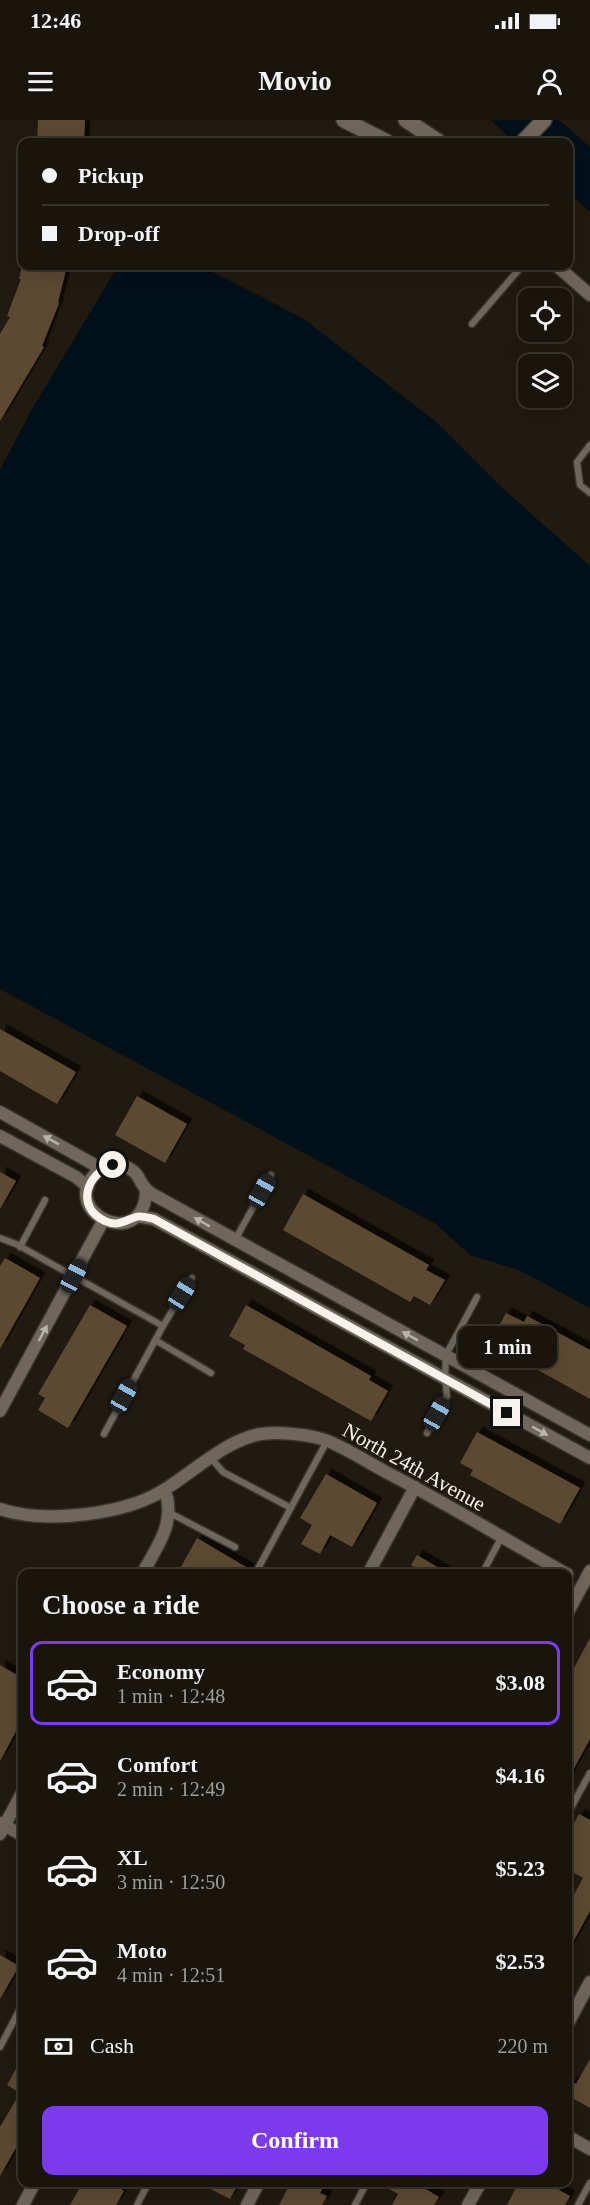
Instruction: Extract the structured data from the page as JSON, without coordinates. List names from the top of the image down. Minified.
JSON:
{"streets":{"street":["North 24th Avenue"]},"page":{"status":"12:46","header":"Movio","banner":["Pickup","Drop-off"],"bubble":"1 min","heading":"Choose a ride","list":[{"name":"Economy","note":"1 min · 12:48","value":"$3.08"},{"name":"Comfort","note":"2 min · 12:49","value":"$4.16"},{"name":"XL","note":"3 min · 12:50","value":"$5.23"},{"name":"Moto","note":"4 min · 12:51","value":"$2.53"}],"pay":["Cash","220 m"],"buttons":"Confirm"}}
